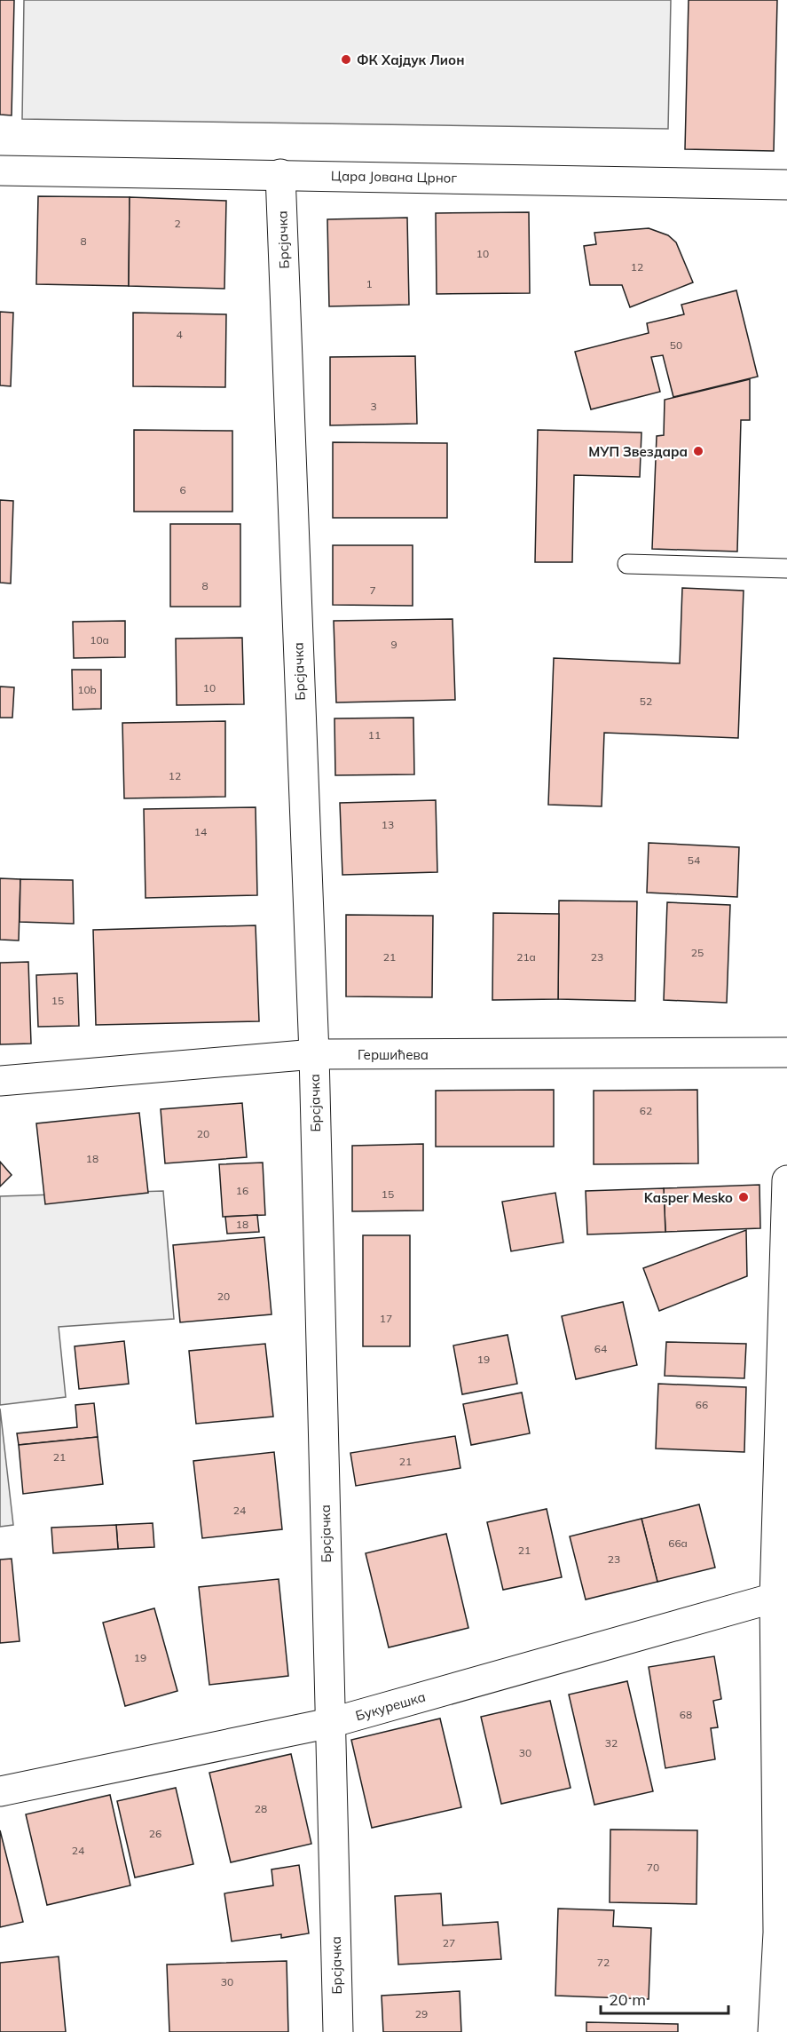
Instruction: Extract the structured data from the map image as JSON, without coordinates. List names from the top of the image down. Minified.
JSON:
{"streets":{"street":["Цара Јована Црног","Брсјачка","Гершићева","Букурешка"]},"crossings":[["Цара Јована Црног","Брсјачка"],["Брсјачка","Гершићева"],["Брсјачка","Букурешка"]],"places":["ФК Хајдук Лион","МУП Звездара","Kasper Mesko"],"house_numbers":["2","8","10","12","1","4","50","3","6","8","7","10a","9","10","10b","52","11","12","13","14","54","25","21","21a","23","15","62","20","18","16","15","18","20","17","64","19","66","21","21","24","66a","21","23","19","68","32","30","28","26","24","70","27","72","30","29"],"scale_bar":"20 m"}
